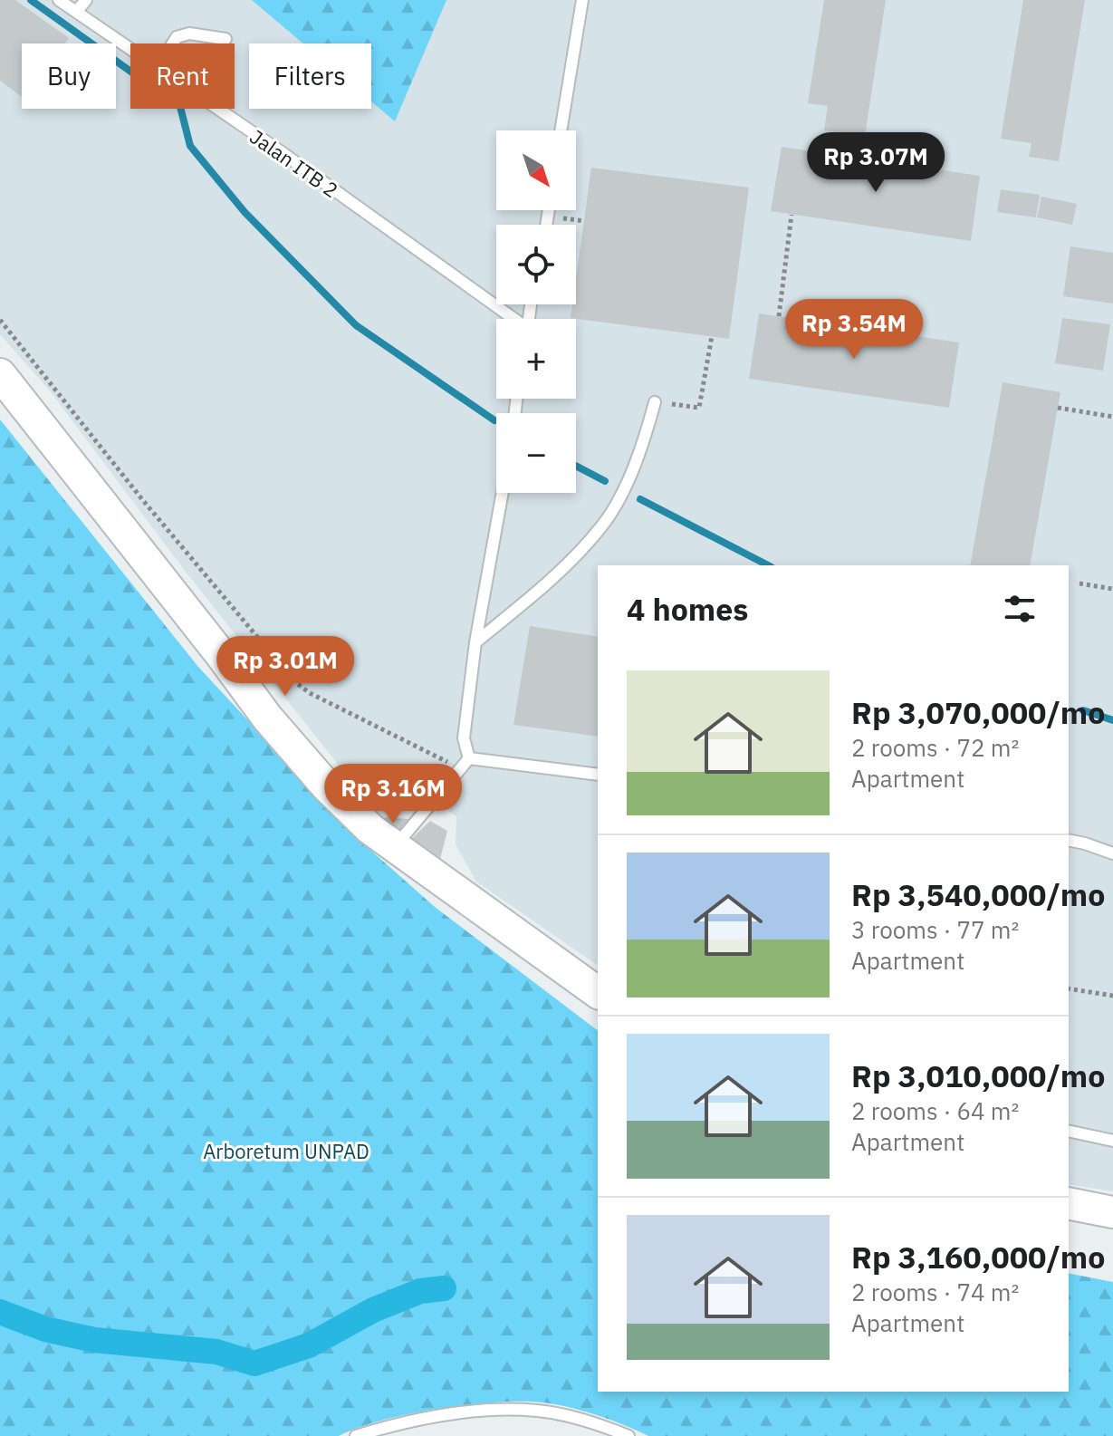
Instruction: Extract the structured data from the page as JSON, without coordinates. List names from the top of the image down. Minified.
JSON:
{"streets":{"lane":["Jalan ITB 2"]},"parks":["Arboretum UNPAD"],"north":"bottom right","page":{"chip":["Buy","Rent","Filters"],"map_buttons":["+","−"],"price":["Rp 3.07M","Rp 3.54M","Rp 3.01M","Rp 3.16M"],"heading":"4 homes","list":[{"name":"Rp 3,070,000/mo","note":"2 rooms · 72 m² · Apartment"},{"name":"Rp 3,540,000/mo","note":"3 rooms · 77 m² · Apartment"},{"name":"Rp 3,010,000/mo","note":"2 rooms · 64 m² · Apartment"},{"name":"Rp 3,160,000/mo","note":"2 rooms · 74 m² · Apartment"}]}}
